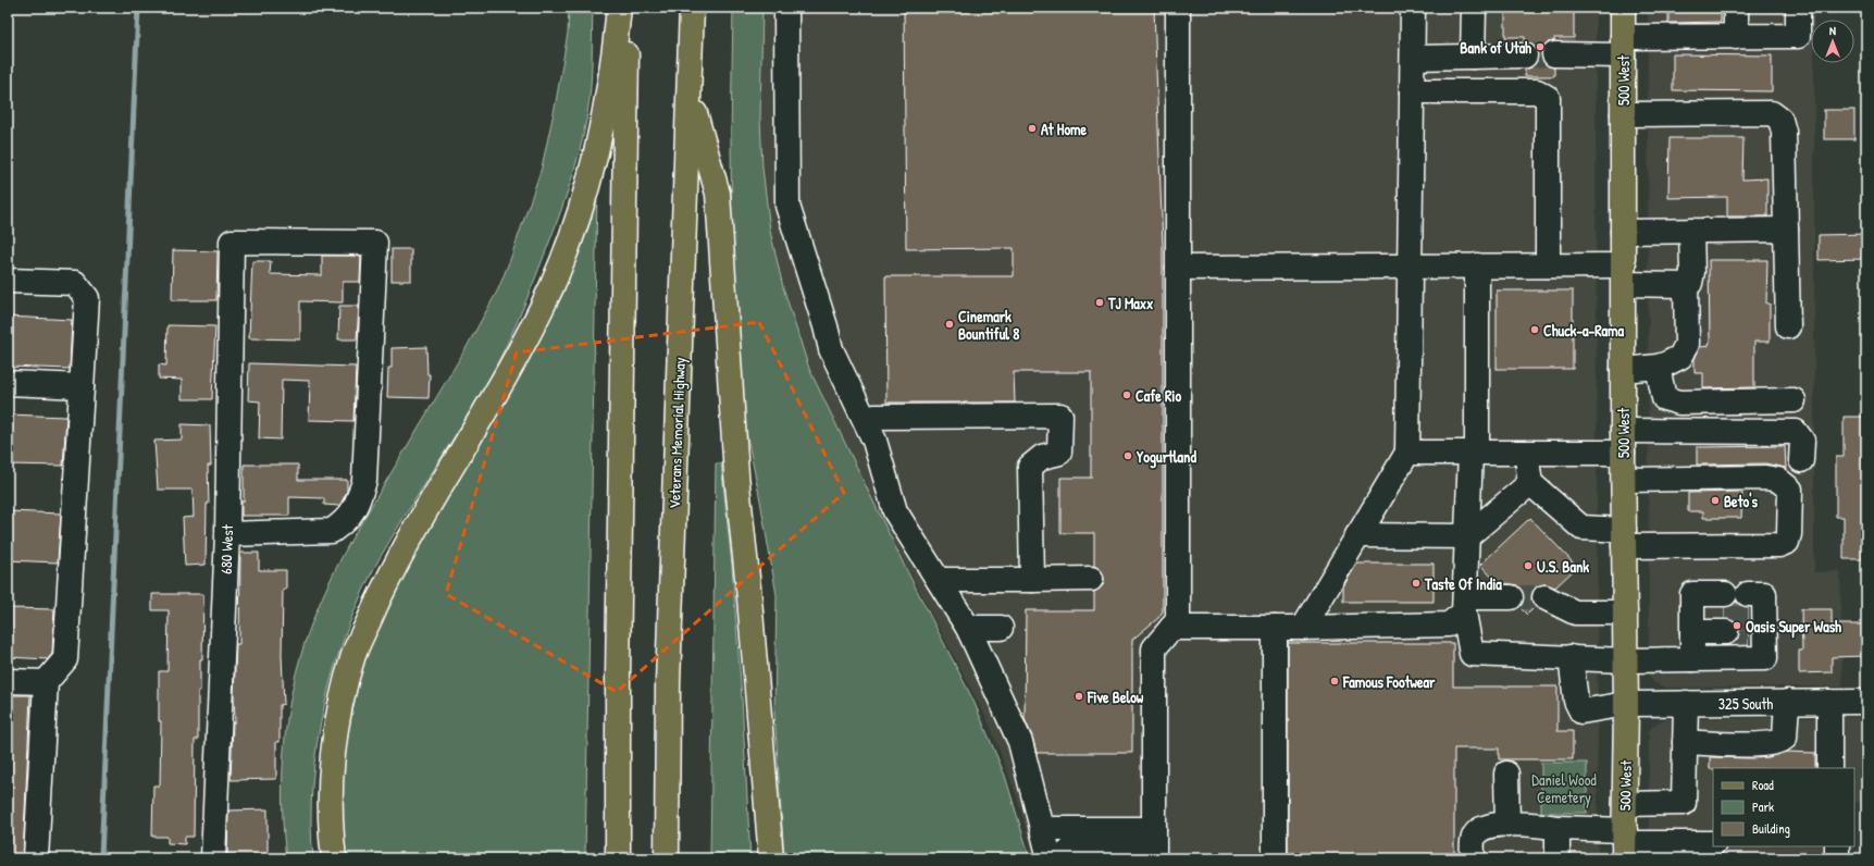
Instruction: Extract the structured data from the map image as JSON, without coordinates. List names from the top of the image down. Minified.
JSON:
{"streets":{"main road":["500 West","Veterans Memorial Highway"],"street":["680 West","325 South"]},"crossings":[["500 West","325 South"]],"parks":["Daniel Wood Cemetery"],"places":["Bank of Utah","At Home","TJ Maxx","Cinemark Bountiful 8","Chuck-a-Rama","Cafe Rio","Yogurtland","Beto's","U.S. Bank","Taste Of India","Oasis Super Wash","Famous Footwear","Five Below"],"legend":["Road","Park","Building"],"north":"top"}
